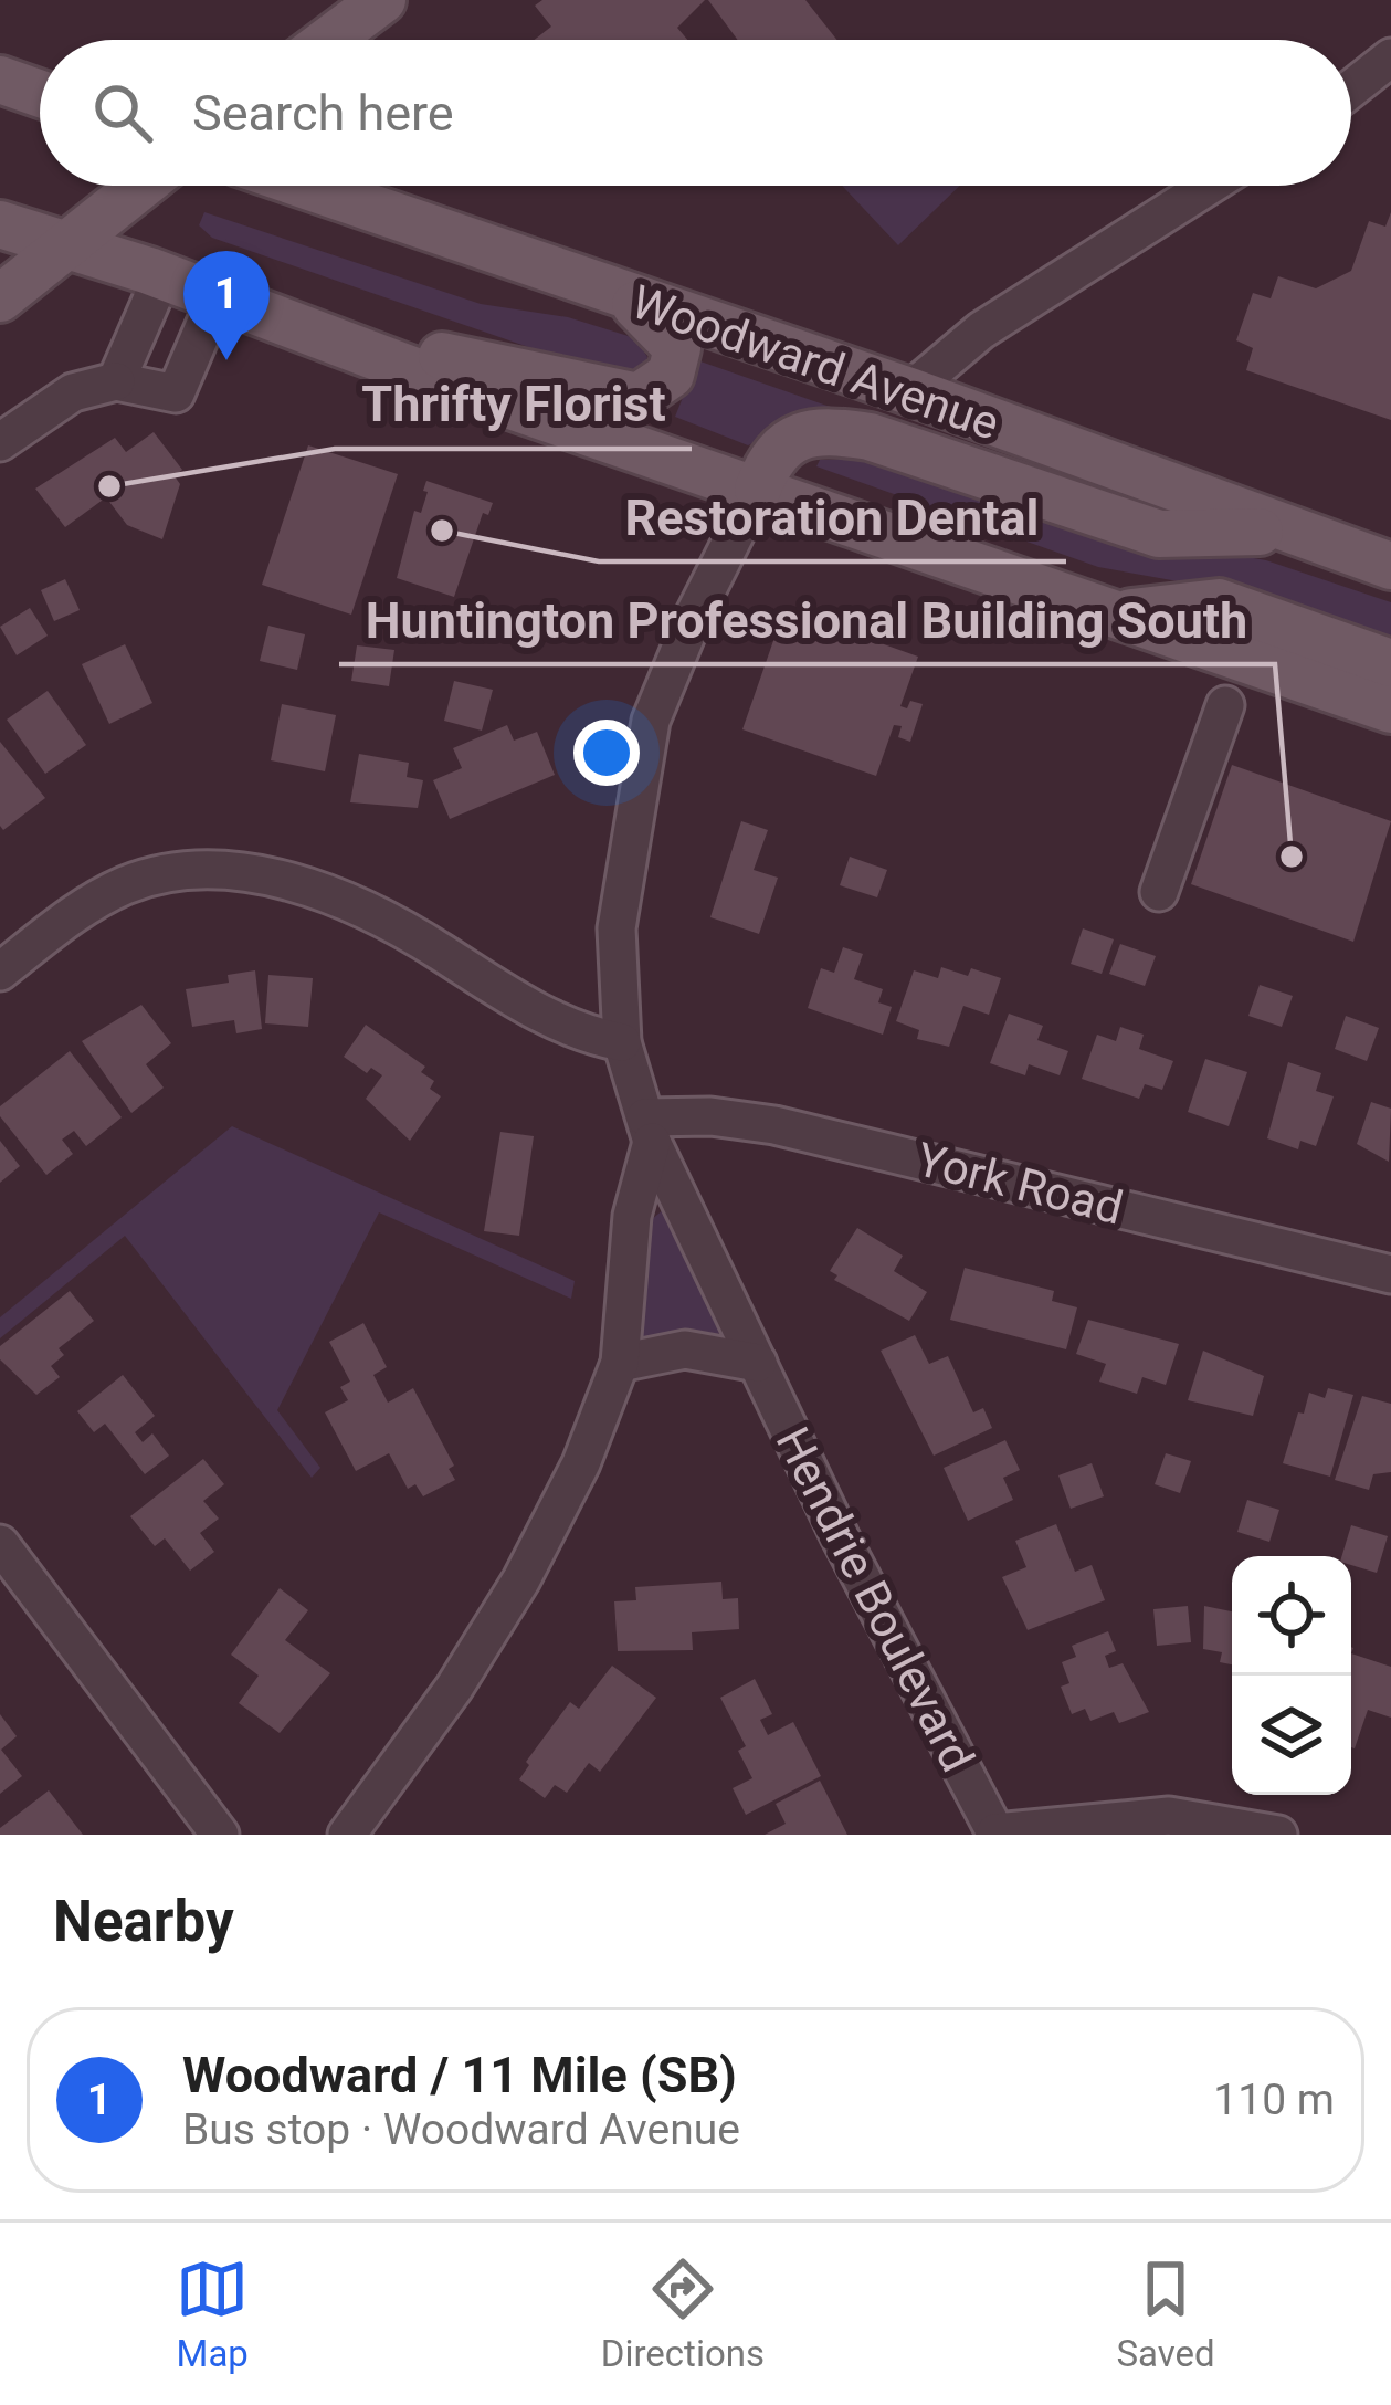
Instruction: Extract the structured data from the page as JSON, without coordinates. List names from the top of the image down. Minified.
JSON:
{"streets":{"main road":["Woodward Avenue"],"street":["York Road","Hendrie Boulevard"]},"crossings":[["York Road","Hendrie Boulevard"]],"places":["Thrifty Florist","Restoration Dental","Huntington Professional Building South"],"page":{"search":"Search here","pins":"1","heading":"Nearby","list":[{"mark":"1","name":"Woodward / 11 Mile (SB)","note":"Bus stop · Woodward Avenue","value":"110 m"}],"nav":["Map","Directions","Saved"]}}
